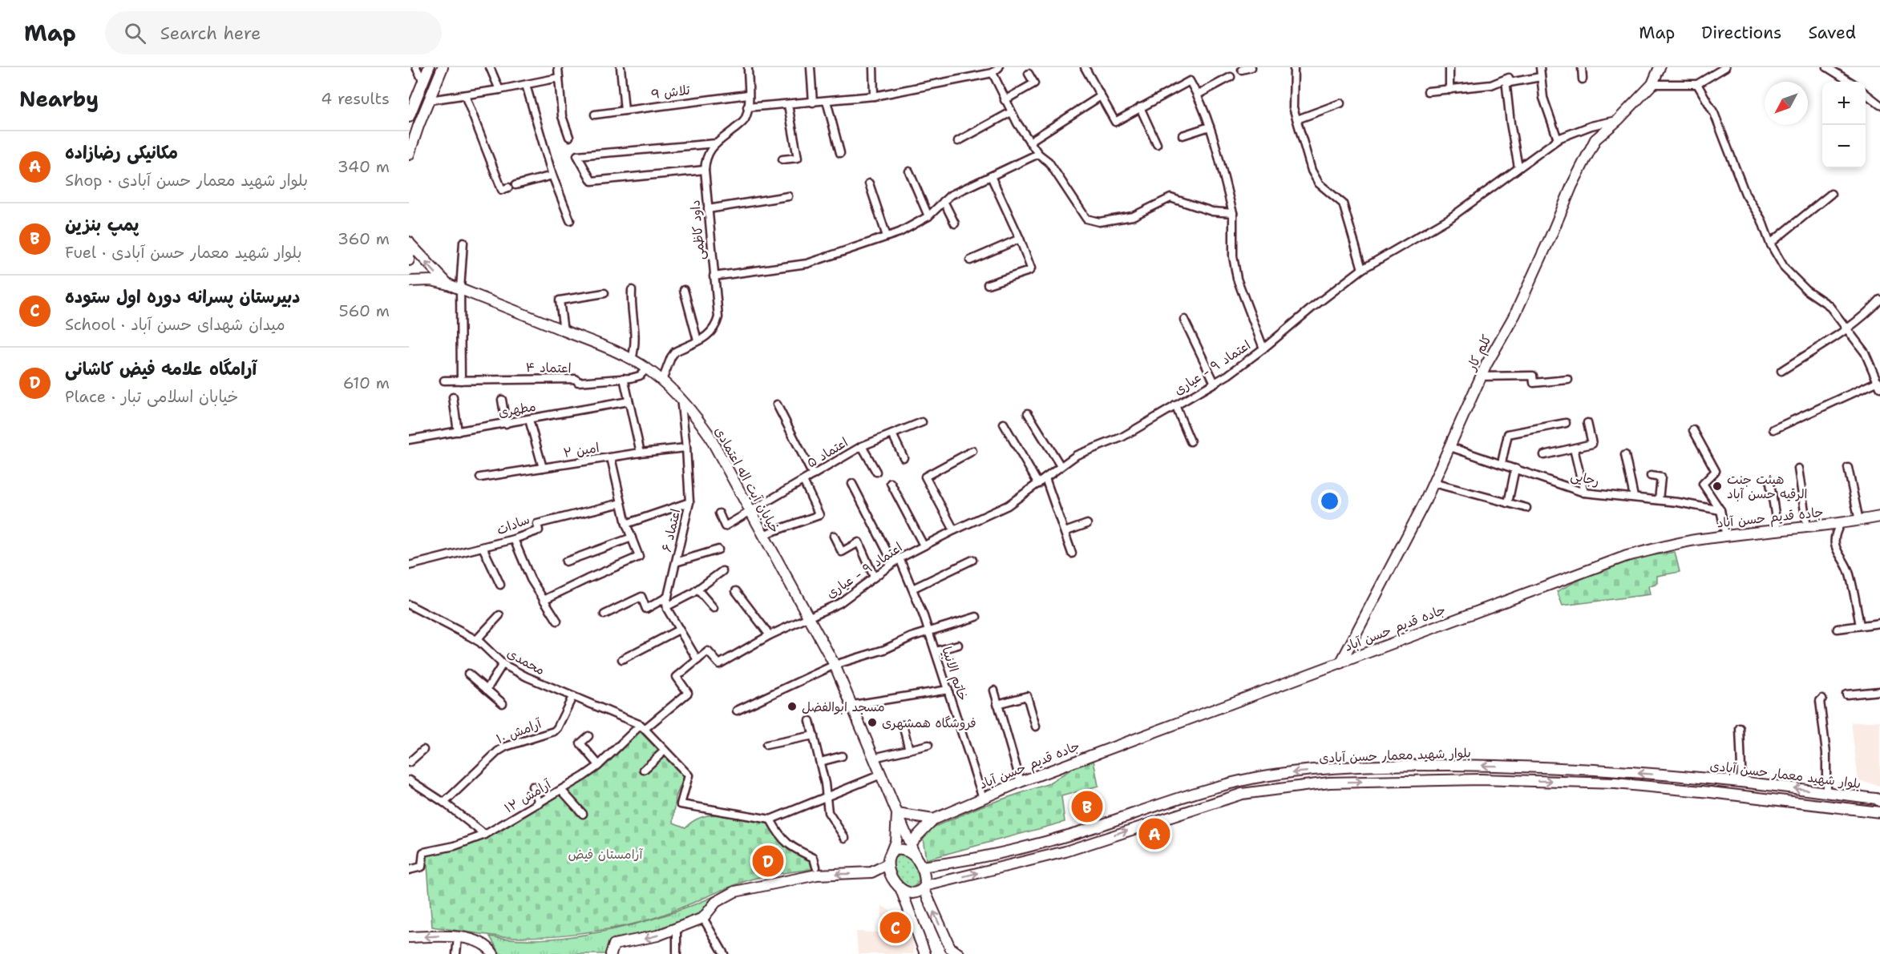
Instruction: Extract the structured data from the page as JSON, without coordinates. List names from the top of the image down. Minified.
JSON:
{"streets":{"street":["تلاش 9","داود کاظمی","کلم کار","اعتماد ۴","اعتماد ۹ - عیاری","مطهری","امین ۲","اعتماد ۵","رجایی","خیابان آیت اله اعتمادی","جاده قدیم حسن آباد","سادات","اعتماد ۶","محمدی","خاتم الانبیا","آرامش ۱۰","بلوار شهید معمار حسن آبادی","آرامش ۱۲"]},"crossings":[["تلاش 9","داود کاظمی"],["داود کاظمی","خیابان آیت اله اعتمادی"],["کلم کار","اعتماد ۹ - عیاری"],["کلم کار","رجایی"],["کلم کار","جاده قدیم حسن آباد"],["اعتماد ۴","خیابان آیت اله اعتمادی"],["اعتماد ۹ - عیاری","خیابان آیت اله اعتمادی"],["اعتماد ۹ - عیاری","خاتم الانبیا"],["اعتماد ۹ - عیاری","آرامش ۱۲"],["امین ۲","اعتماد ۶"],["اعتماد ۵","خیابان آیت اله اعتمادی"],["خیابان آیت اله اعتمادی","جاده قدیم حسن آباد"],["خیابان آیت اله اعتمادی","اعتماد ۶"],["خیابان آیت اله اعتمادی","بلوار شهید معمار حسن آبادی"],["جاده قدیم حسن آباد","خاتم الانبیا"],["محمدی","آرامش ۱۰"],["محمدی","آرامش ۱۲"]],"parks":["آرامستان فیض"],"places":["هیئت جنت الرقیه حسن آباد","مسجد ابوالفضل","فروشگاه همشهری"],"north":"bottom left","page":{"header":"Map","search":"Search here","nav":["Map","Directions","Saved"],"heading":["Nearby","4 results"],"map_buttons":["+","−"],"list":[{"mark":"A","name":"مکانیکی رضازاده","note":"Shop · بلوار شهید معمار حسن آبادی","value":"340 m"},{"mark":"B","name":"پمپ بنزین","note":"Fuel · بلوار شهید معمار حسن آبادی","value":"360 m"},{"mark":"C","name":"دبیرستان پسرانه دوره اول ستوده","note":"School · میدان شهدای حسن آباد","value":"560 m"},{"mark":"D","name":"آرامگاه علامه فیض کاشانی","note":"Place · خیابان اسلامی تبار","value":"610 m"}],"pins":["B","A","D","C"]}}
